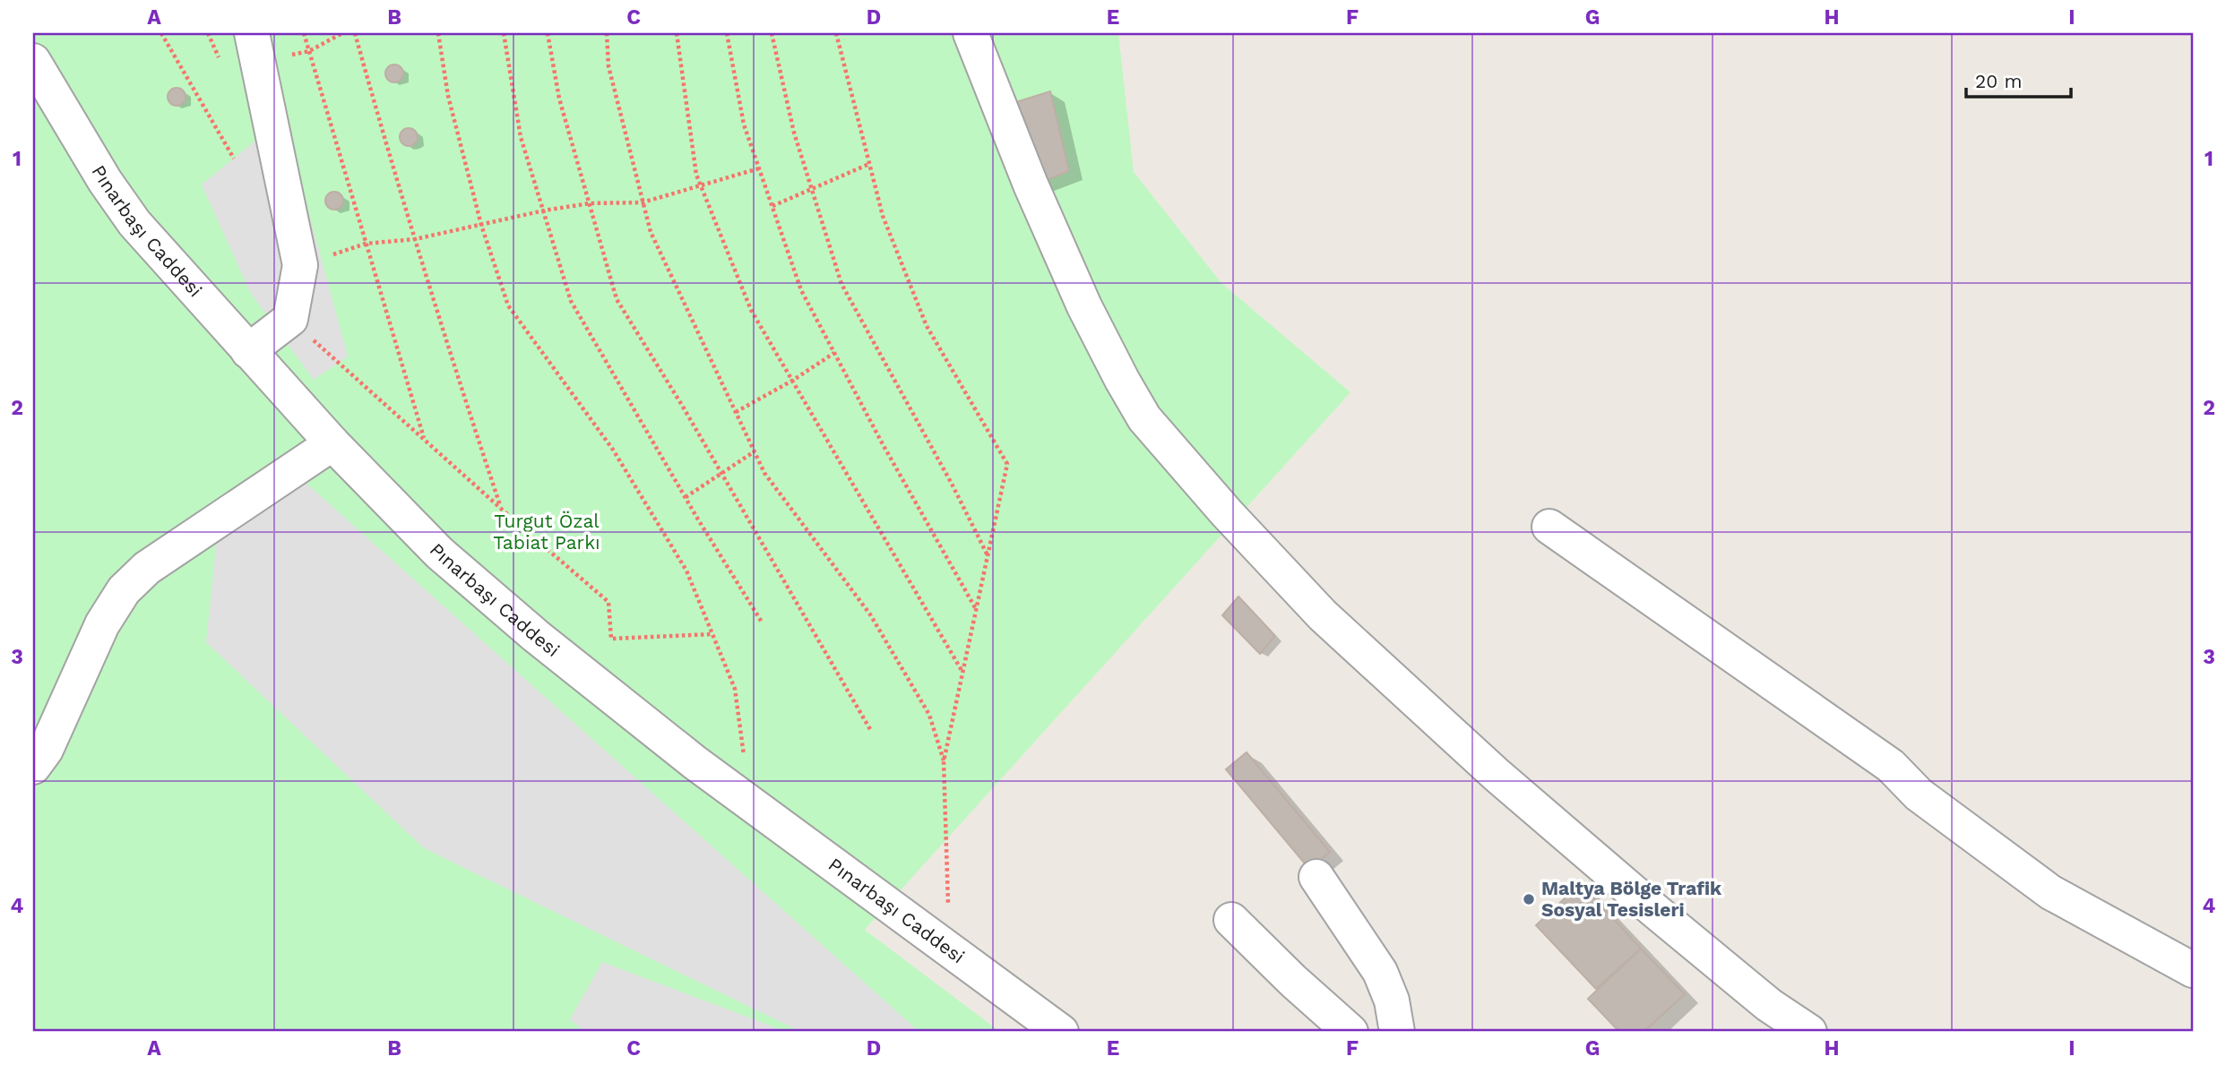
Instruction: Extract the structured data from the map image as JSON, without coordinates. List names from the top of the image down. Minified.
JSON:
{"streets":{"street":["Pınarbaşı Caddesi"]},"parks":["Turgut Özal Tabiat Parkı"],"places":["Maltya Bölge Trafik Sosyal Tesisleri"],"scale_bar":"20 m","grid":{"columns":["A","B","C","D","E","F","G","H","I"],"rows":["1","2","3","4"]}}
